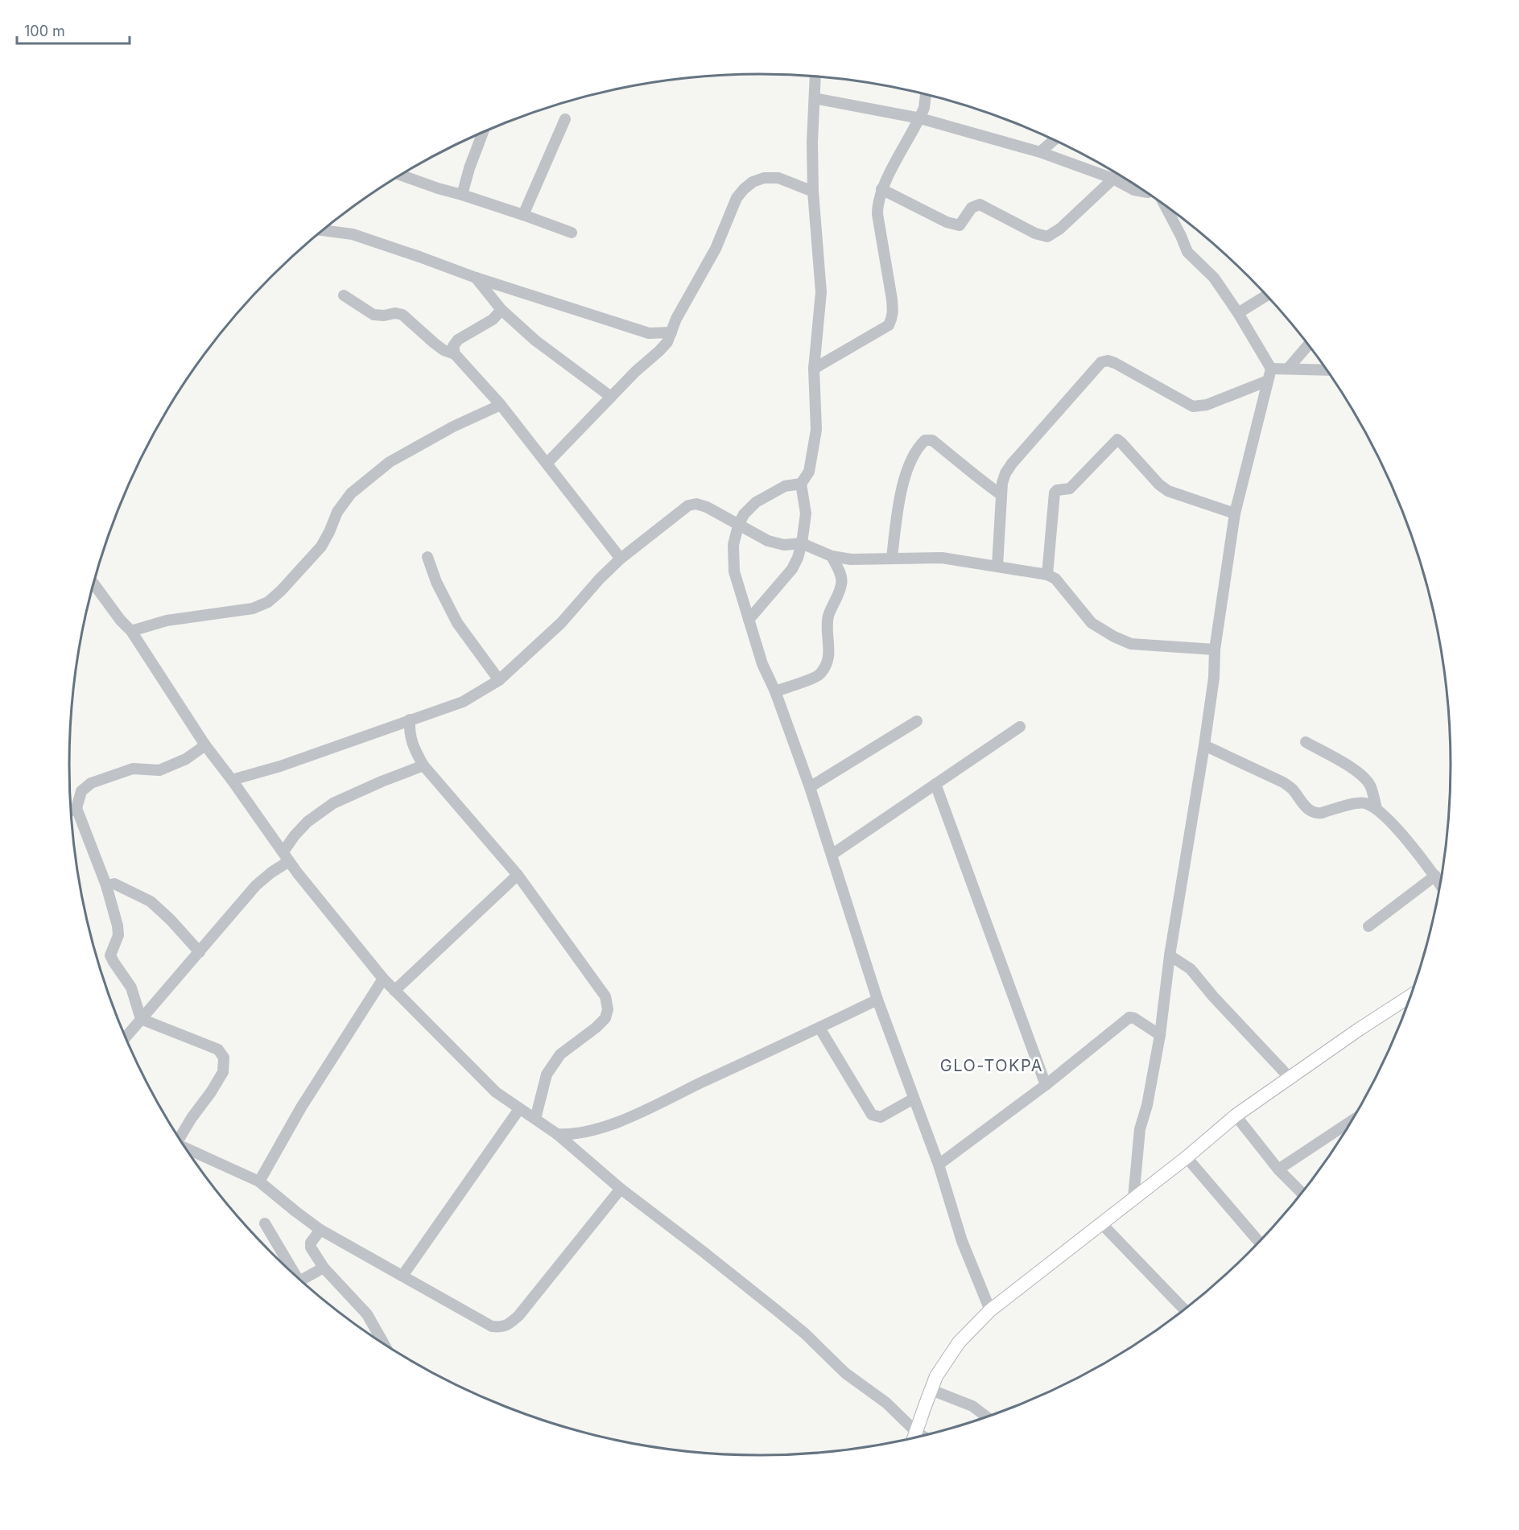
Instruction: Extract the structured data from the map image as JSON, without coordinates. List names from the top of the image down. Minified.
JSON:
{"districts":["GLO-TOKPA"],"scale_bar":"100 m"}
